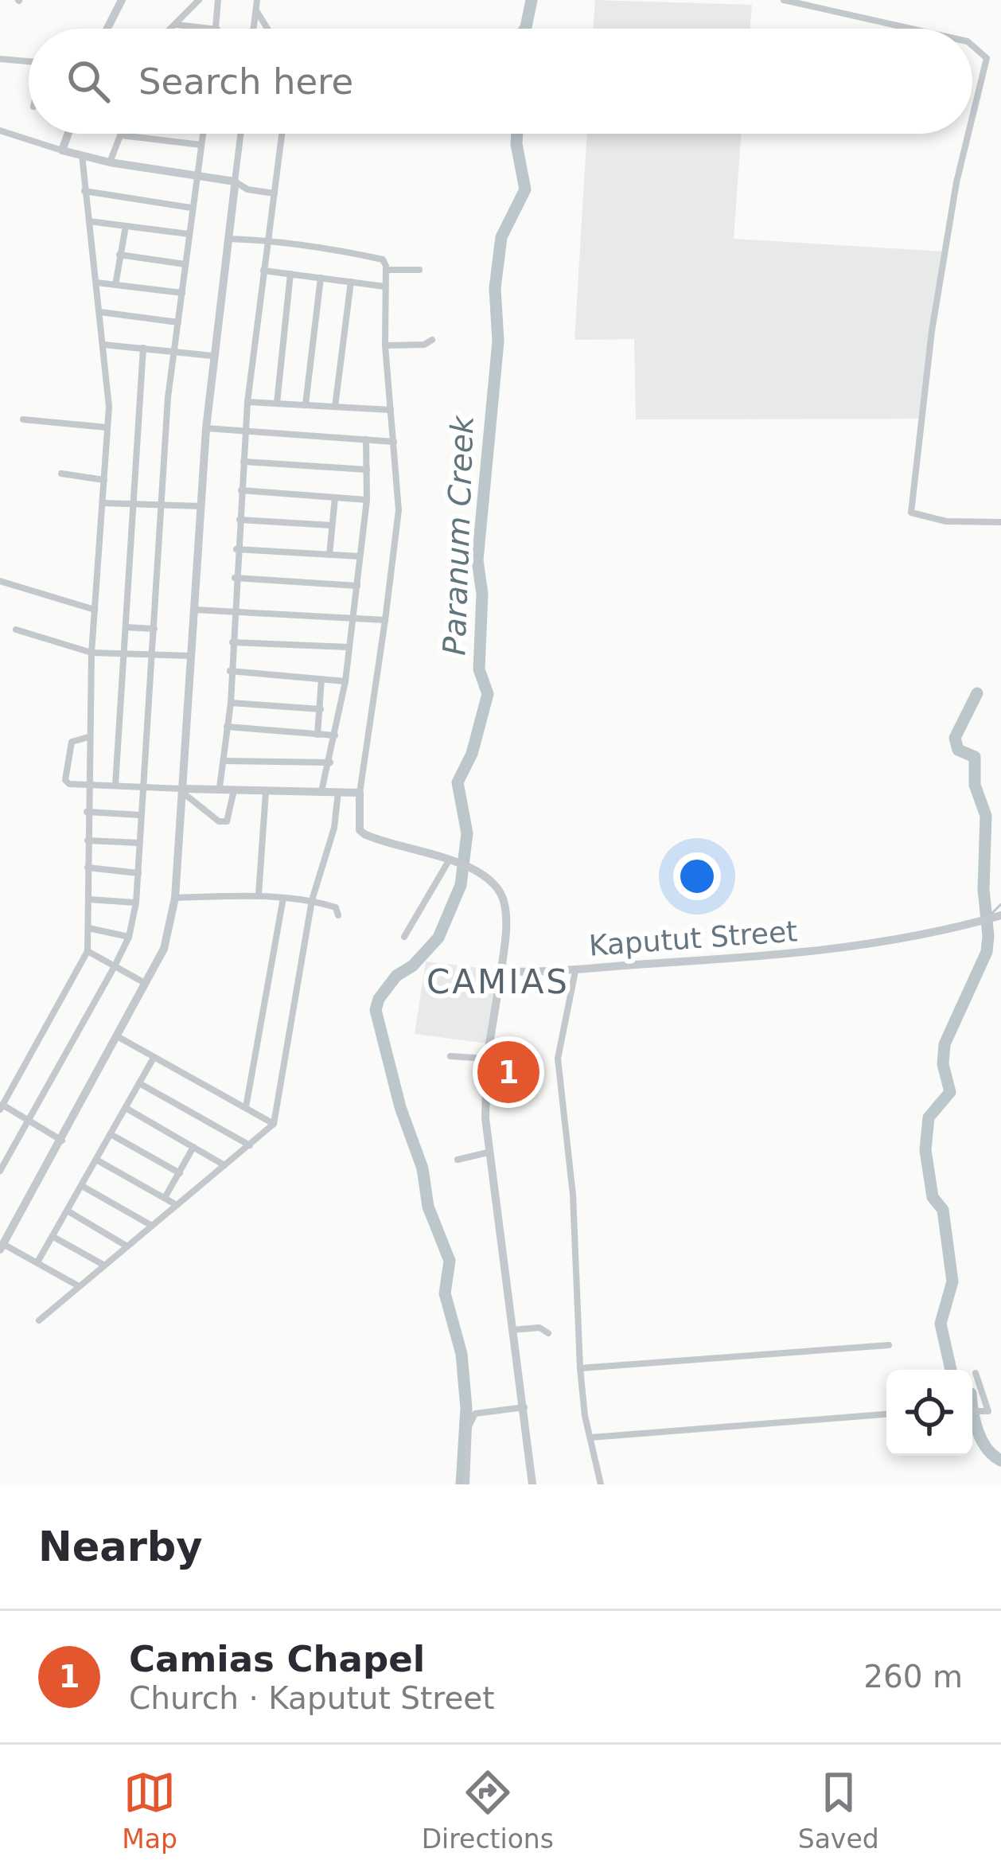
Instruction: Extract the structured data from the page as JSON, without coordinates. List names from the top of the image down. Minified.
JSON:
{"streets":{"street":["Kaputut Street"]},"districts":["CAMIAS"],"water":["Paranum Creek"],"page":{"search":"Search here","pins":"1","heading":"Nearby","list":[{"mark":"1","name":"Camias Chapel","note":"Church · Kaputut Street","value":"260 m"}],"nav":["Map","Directions","Saved"]}}
